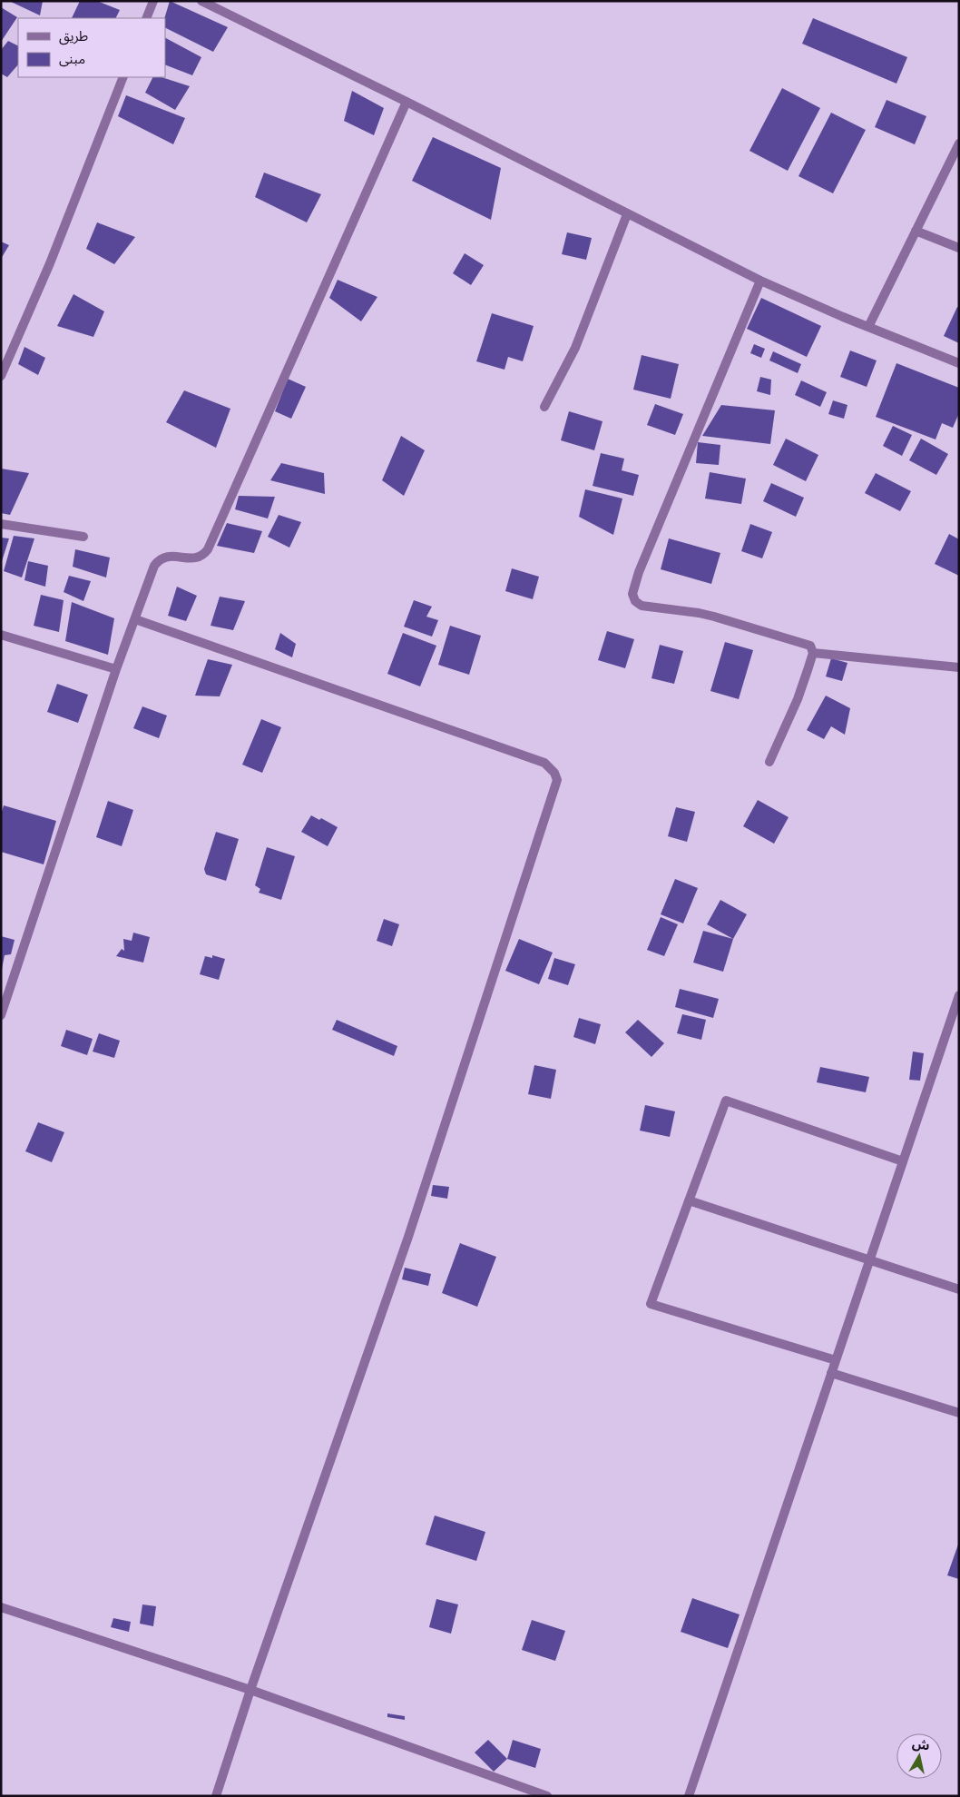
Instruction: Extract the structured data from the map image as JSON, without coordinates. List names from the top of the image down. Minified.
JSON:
{"legend":["طريق","مبنى"],"north":"top"}
